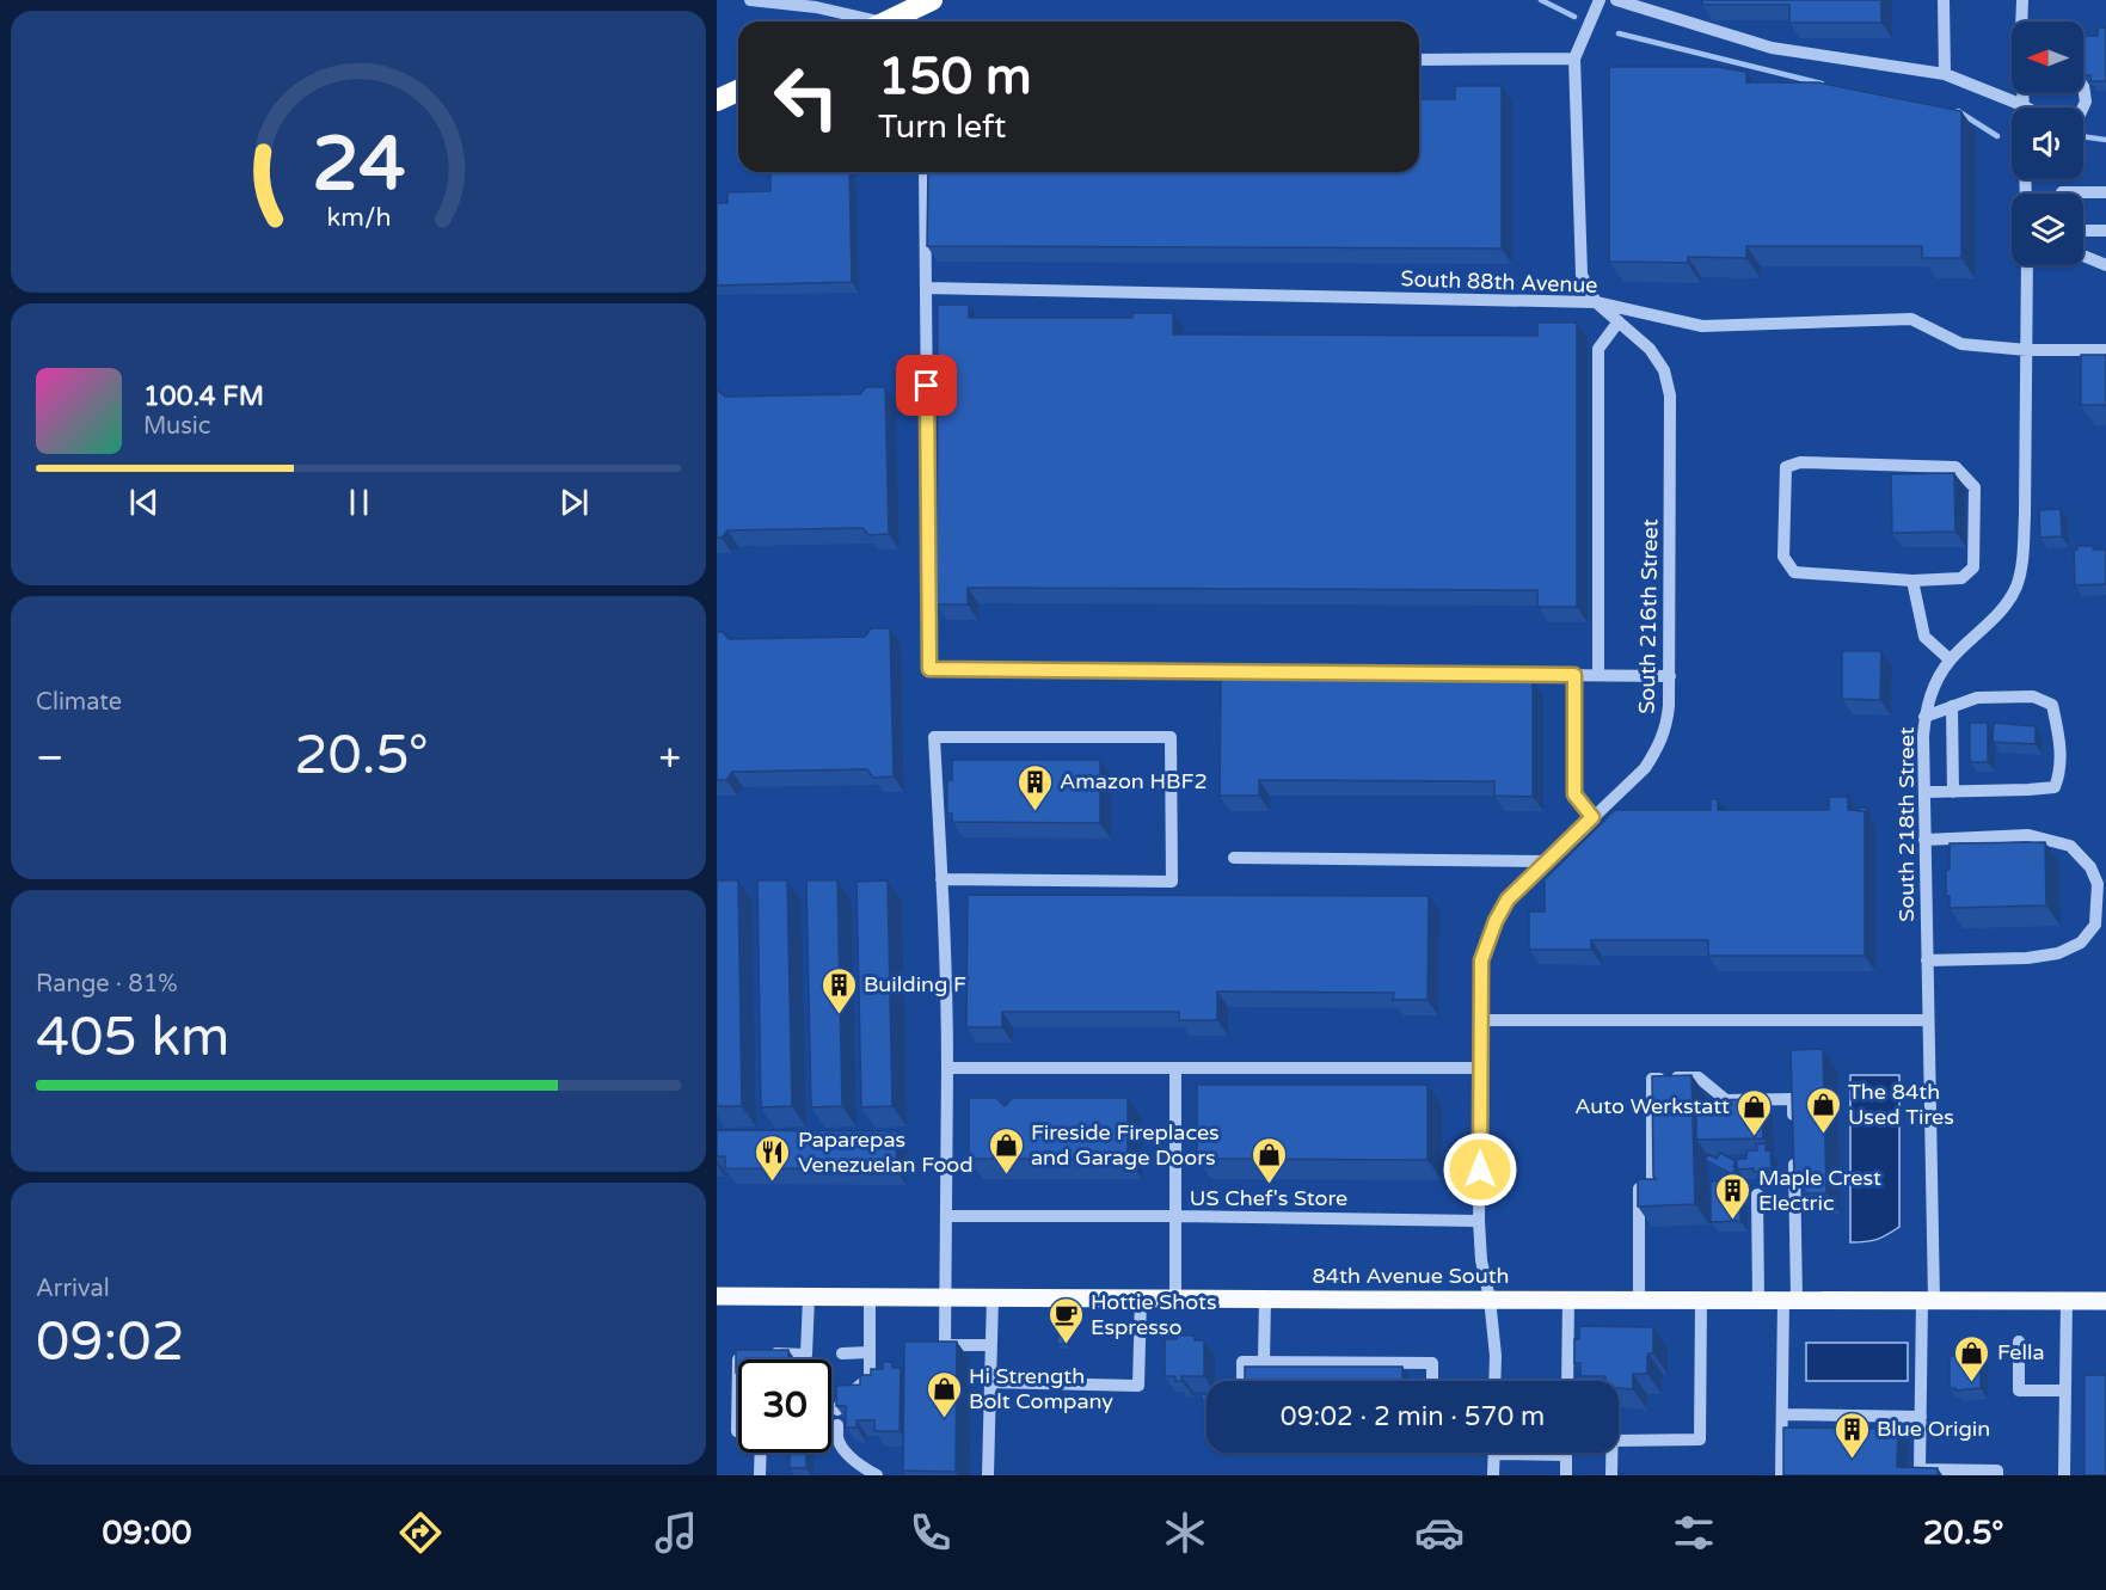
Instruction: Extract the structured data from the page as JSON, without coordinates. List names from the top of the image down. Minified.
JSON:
{"streets":{"main road":["84th Avenue South"],"street":["South 88th Avenue","South 216th Street","South 218th Street"]},"crossings":[["South 88th Avenue","South 216th Street"],["South 88th Avenue","South 218th Street"],["South 216th Street","84th Avenue South"],["South 218th Street","84th Avenue South"]],"places":{"building":["Amazon HBF2","Building F","Maple Crest Electric","Blue Origin"],"shop":["The 84th Used Tires","Auto Werkstatt","Fireside Fireplaces and Garage Doors","US Chef's Store","Fella","Hi Strength Bolt Company"],"restaurant":["Paparepas Venezuelan Food"],"cafe":["Hottie Shots Espresso"]},"north":"left","page":{"turn":["150 m","Turn left"],"song":["100.4 FM","Music"],"tile":["Climate",["Range · 81%","405 km"],["Arrival","09:02"]],"heat":["−","20.5°","+"],"limit":"30","trip":"09:02 · 2 min · 570 m","tabs":["09:00","20.5°"],"gauge":["24","km/h"]}}
